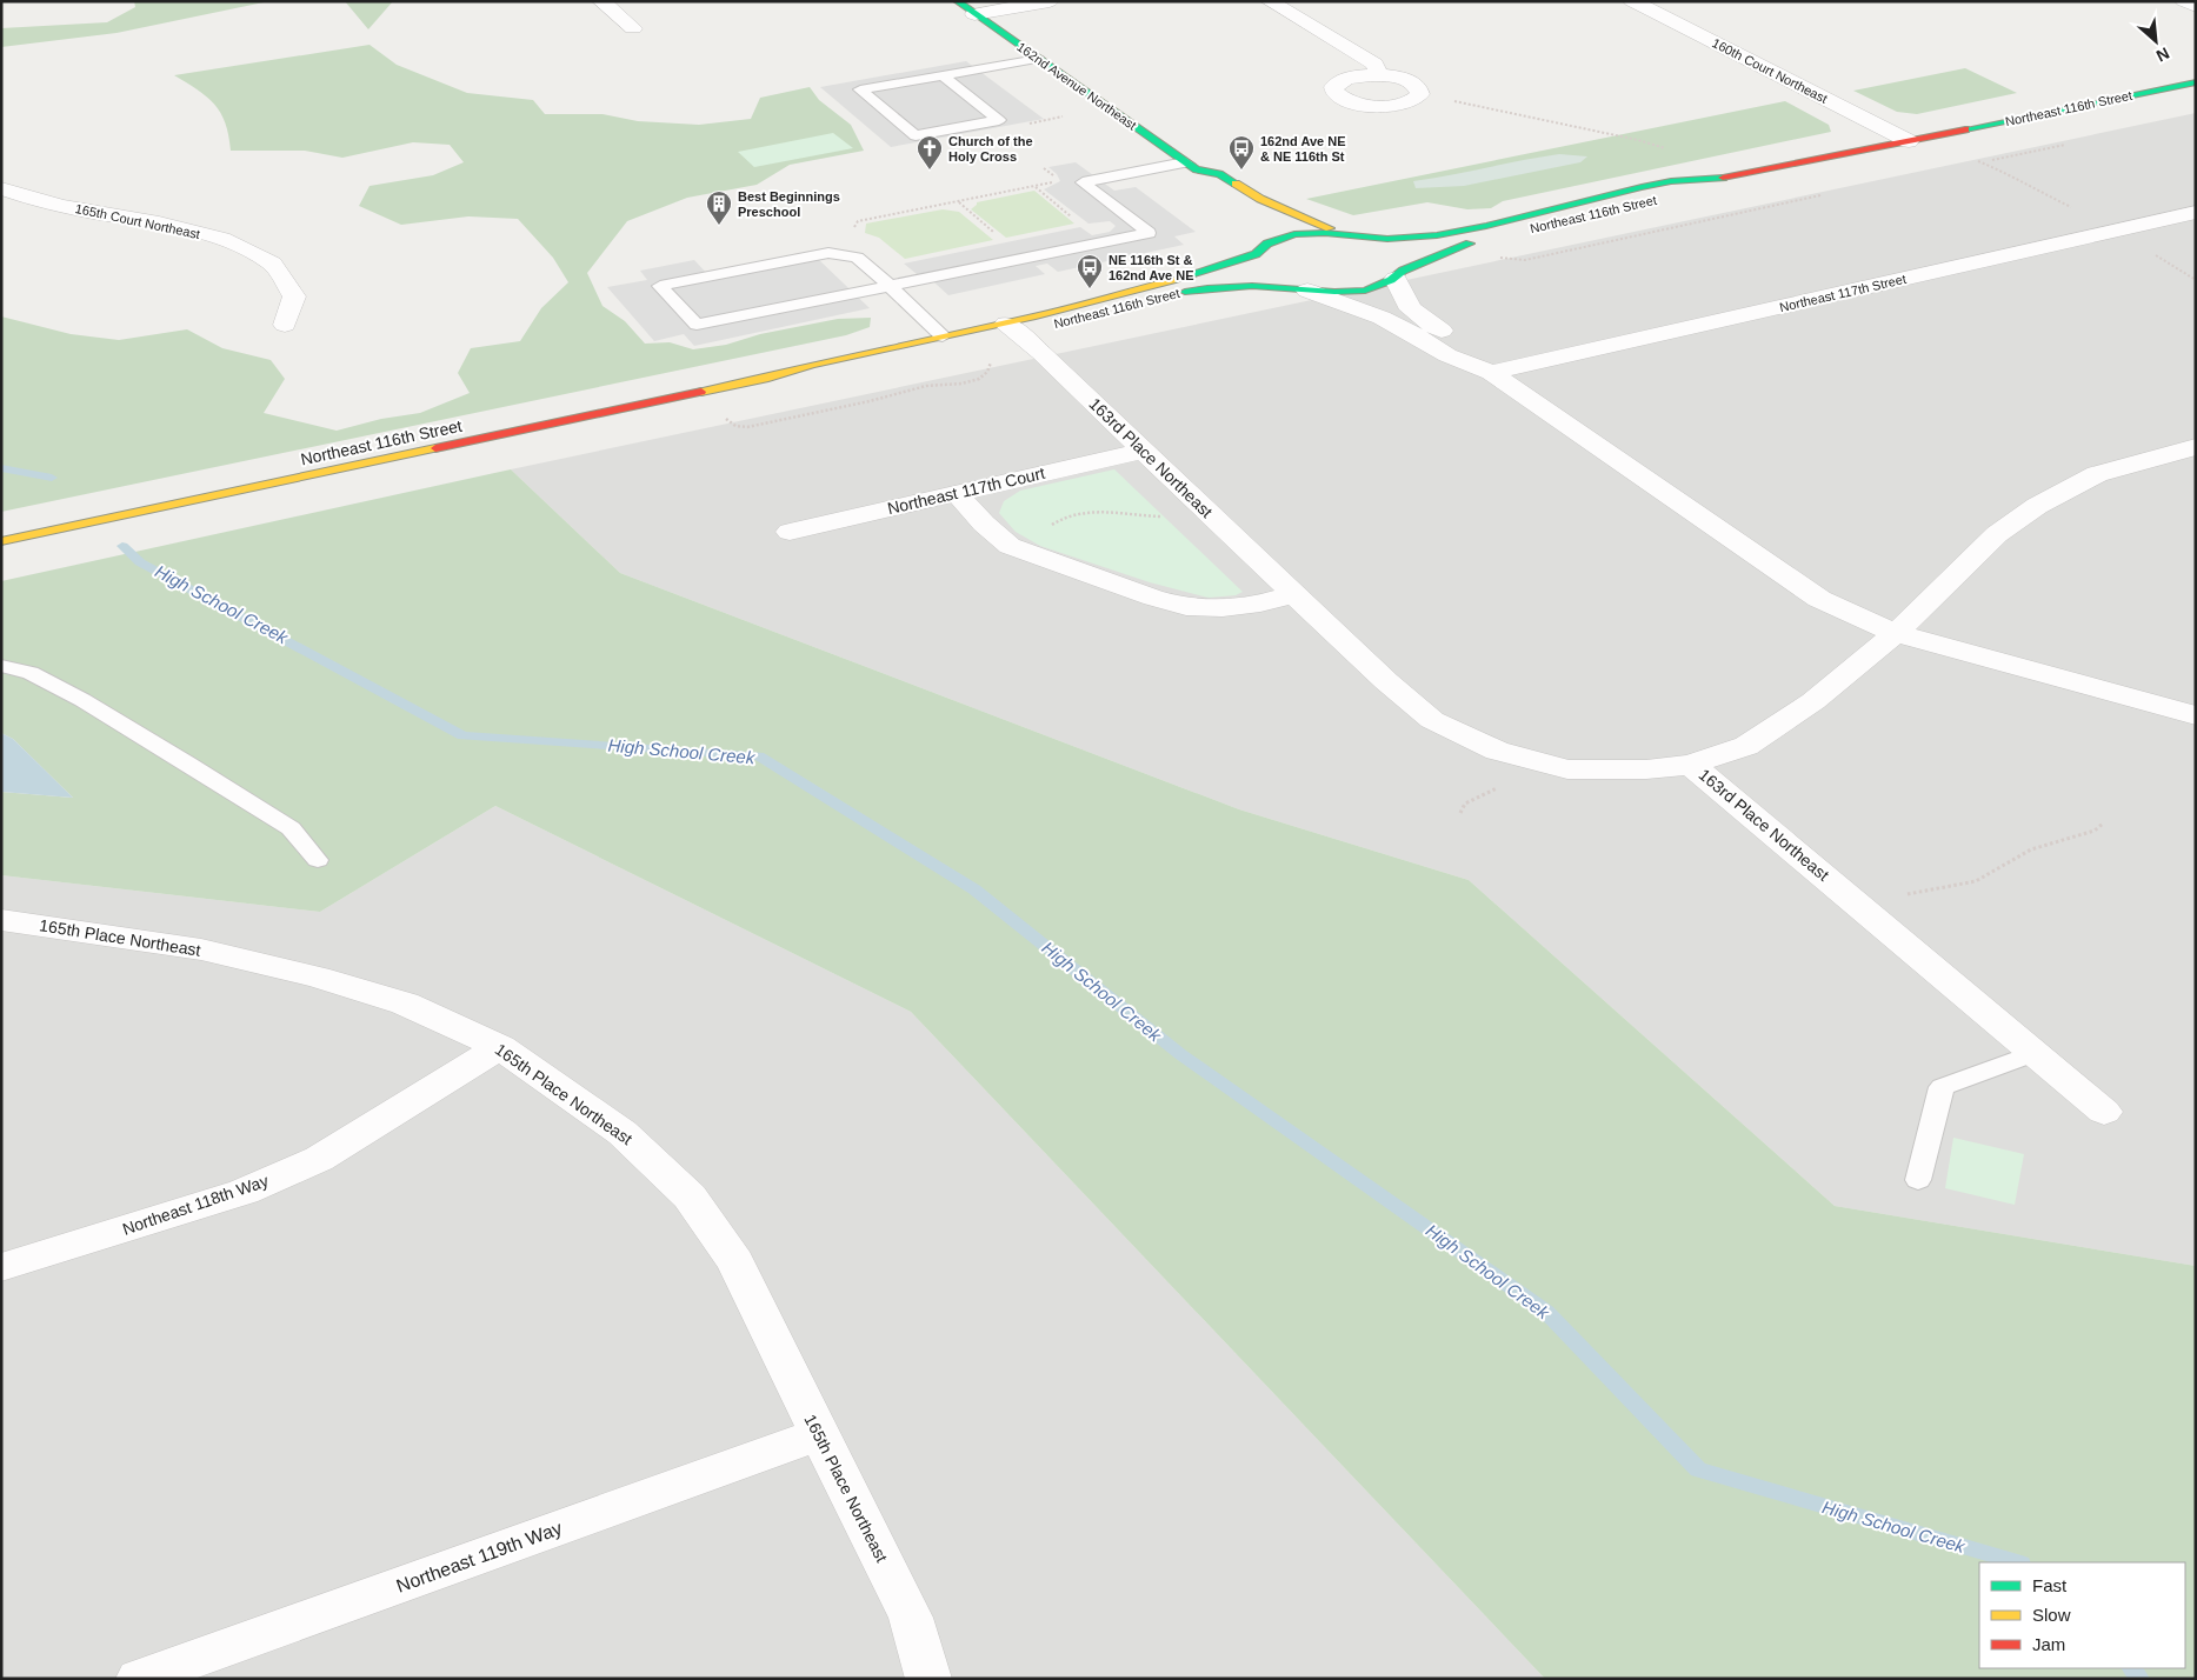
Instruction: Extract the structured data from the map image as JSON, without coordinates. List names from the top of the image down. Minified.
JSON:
{"streets":{"street":["160th Court Northeast","162nd Avenue Northeast","Northeast 116th Street","165th Court Northeast","Northeast 117th Street","163rd Place Northeast","Northeast 117th Court","165th Place Northeast","Northeast 118th Way","Northeast 119th Way"]},"crossings":[["160th Court Northeast","Northeast 116th Street"],["162nd Avenue Northeast","Northeast 116th Street"],["Northeast 116th Street","163rd Place Northeast"],["163rd Place Northeast","Northeast 117th Court"],["165th Place Northeast","Northeast 118th Way"],["165th Place Northeast","Northeast 119th Way"]],"water":["High School Creek"],"places":{"church":["Church of the Holy Cross"],"bus stop":["162nd Ave NE & NE 116th St","NE 116th St & 162nd Ave NE"],"building":["Best Beginnings Preschool"]},"legend":["Fast","Slow","Jam"],"north":"bottom right"}
